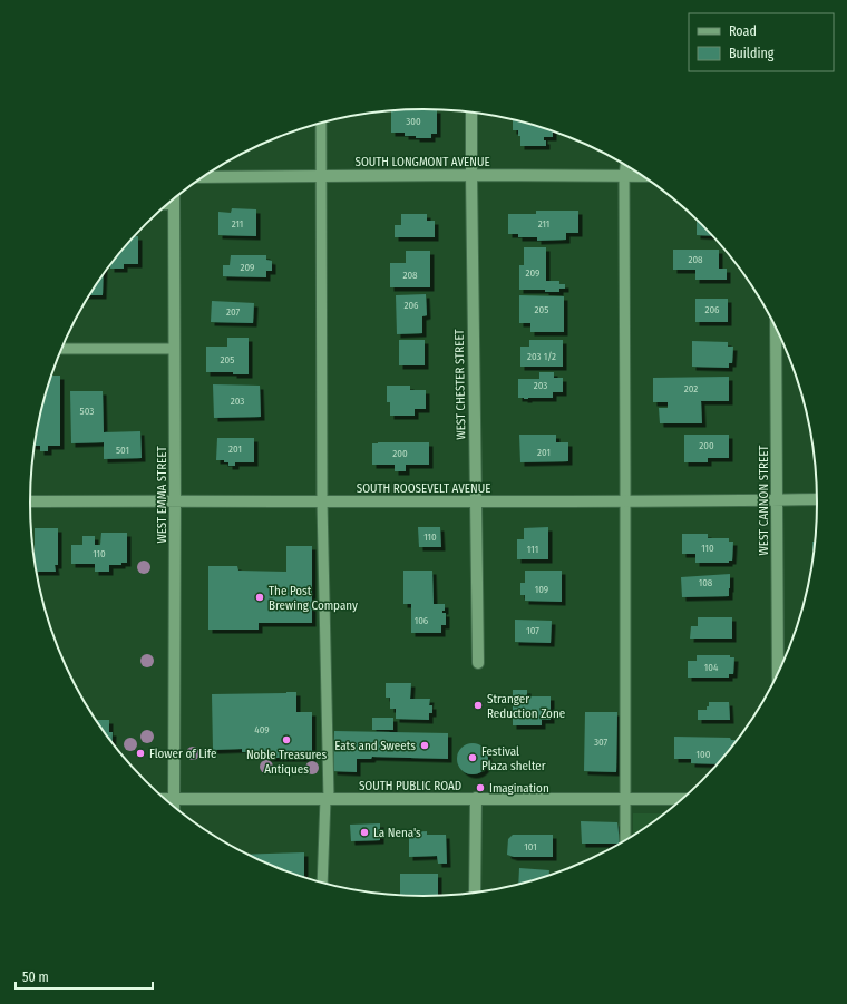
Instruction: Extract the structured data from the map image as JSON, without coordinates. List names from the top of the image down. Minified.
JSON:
{"streets":{"street":["SOUTH LONGMONT AVENUE","WEST CHESTER STREET","SOUTH ROOSEVELT AVENUE","WEST EMMA STREET","WEST CANNON STREET","SOUTH PUBLIC ROAD"]},"crossings":[["SOUTH LONGMONT AVENUE","WEST CHESTER STREET"],["WEST CHESTER STREET","SOUTH ROOSEVELT AVENUE"],["SOUTH ROOSEVELT AVENUE","WEST EMMA STREET"],["SOUTH ROOSEVELT AVENUE","WEST CANNON STREET"],["WEST EMMA STREET","SOUTH PUBLIC ROAD"]],"places":["The Post Brewing Company","Stranger Reduction Zone","Noble Treasures Antiques","Eats and Sweets","Flower of Life","Festival Plaza shelter","Imagination","La Nena's"],"house_numbers":["300","211","211","208","209","209","208","206","205","206","207","203 1/2","205","203","202","203","503","200","201","501","201","200","110","110","111","110","108","109","106","107","104","409","307","100","101"],"legend":["Road","Building"],"scale_bar":"50 m"}
